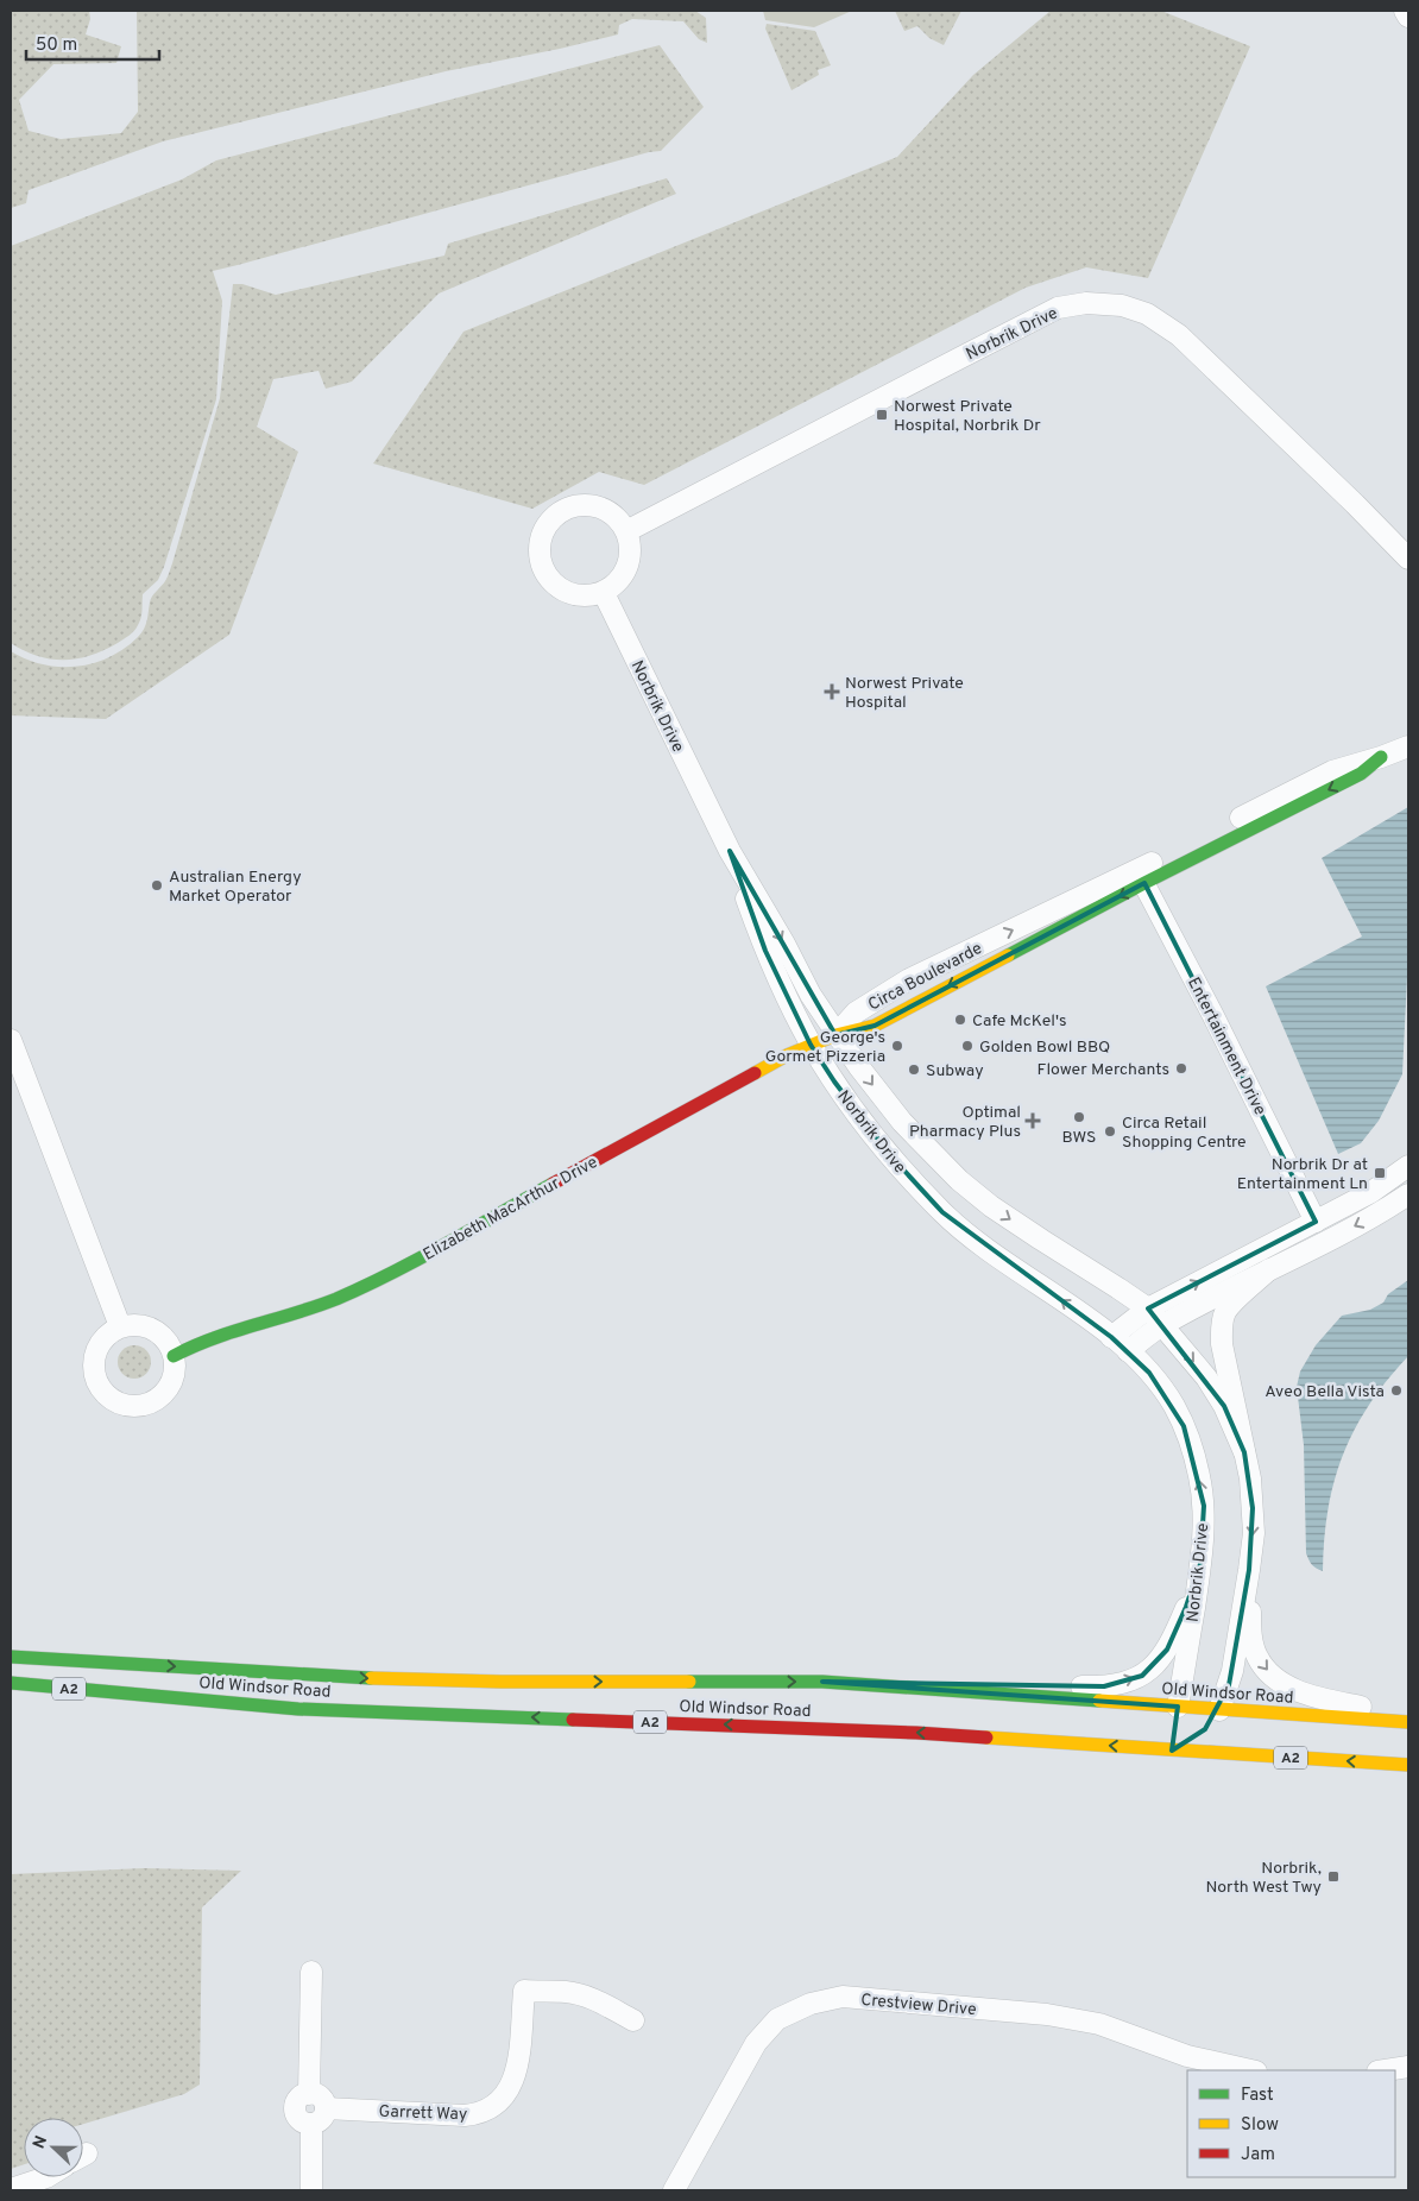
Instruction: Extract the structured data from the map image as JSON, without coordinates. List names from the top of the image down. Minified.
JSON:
{"streets":{"main road":["Elizabeth MacArthur Drive","Old Windsor Road","A2"],"street":["Norbrik Drive","Circa Boulevarde","Entertainment Drive","Crestview Drive","Garrett Way"]},"crossings":[["Norbrik Drive","Circa Boulevarde"],["Norbrik Drive","Elizabeth MacArthur Drive"],["Norbrik Drive","Old Windsor Road"],["Circa Boulevarde","Entertainment Drive"],["Circa Boulevarde","Elizabeth MacArthur Drive"]],"places":{"transit":["Norwest Private Hospital, Norbrik Dr","Norbrik Dr at Entertainment Ln","Norbrik, North West Twy"],"health":["Norwest Private Hospital","Optimal Pharmacy Plus"],"other":["Australian Energy Market Operator","Cafe McKel's","George's Gormet Pizzeria","Golden Bowl BBQ","Flower Merchants","Subway","BWS","Circa Retail Shopping Centre","Aveo Bella Vista"]},"legend":["Fast","Slow","Jam"],"scale_bar":"50 m","north":"left"}
